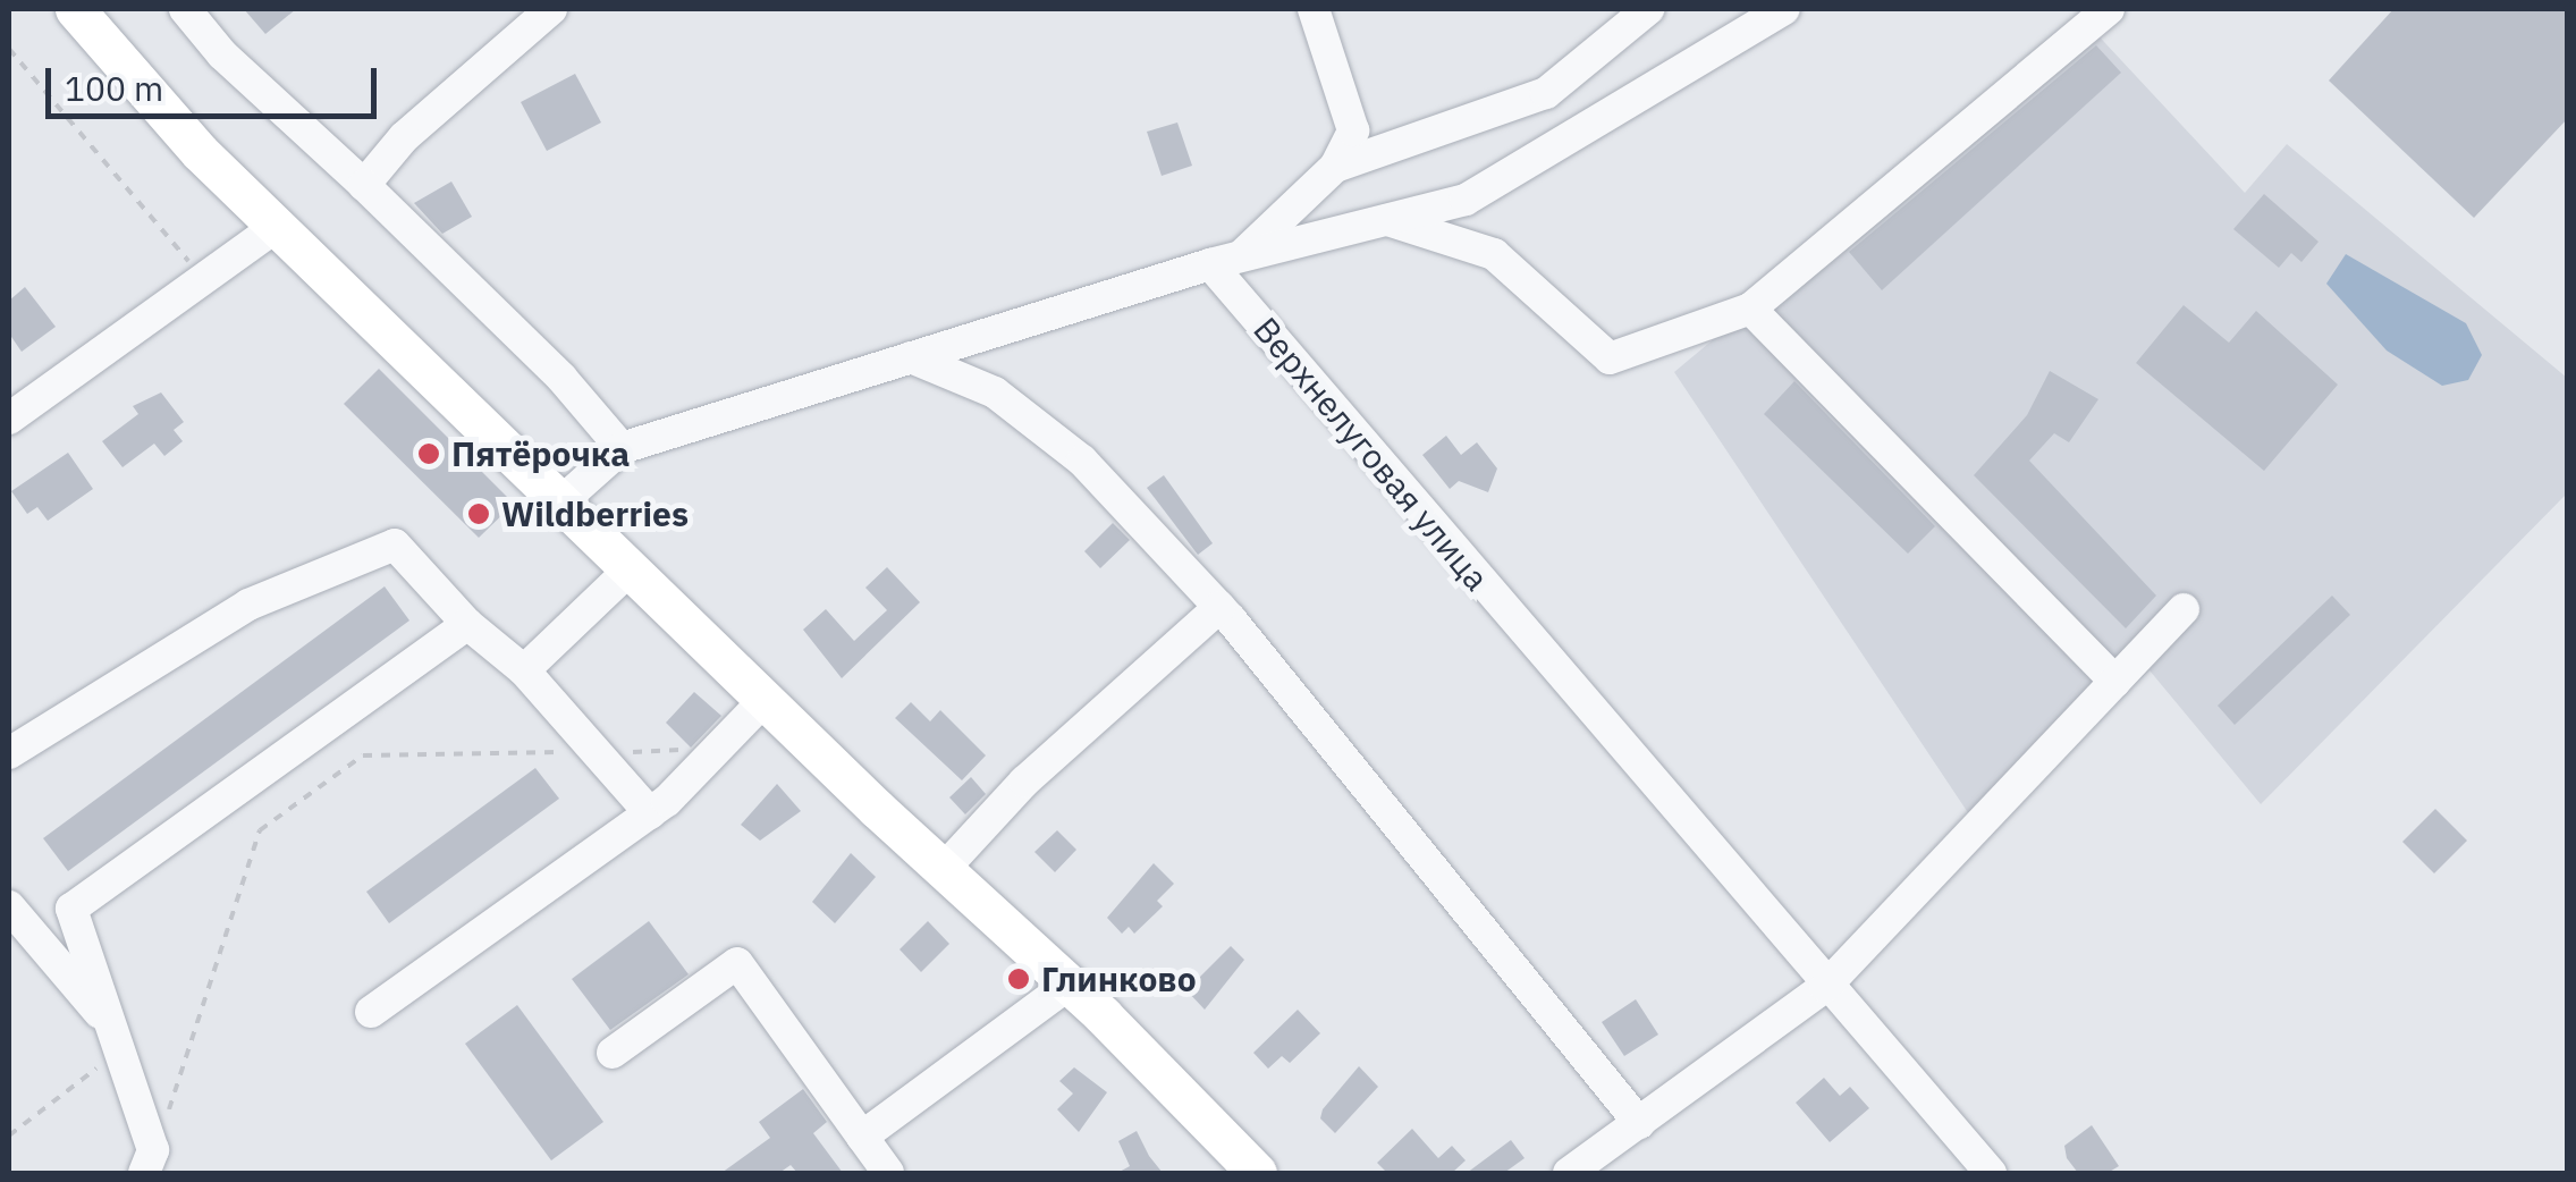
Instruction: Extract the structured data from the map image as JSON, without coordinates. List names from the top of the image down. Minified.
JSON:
{"streets":{"street":["Верхнелуговая улица"]},"places":["Пятёрочка","Wildberries","Глинково"],"scale_bar":"100 m"}
